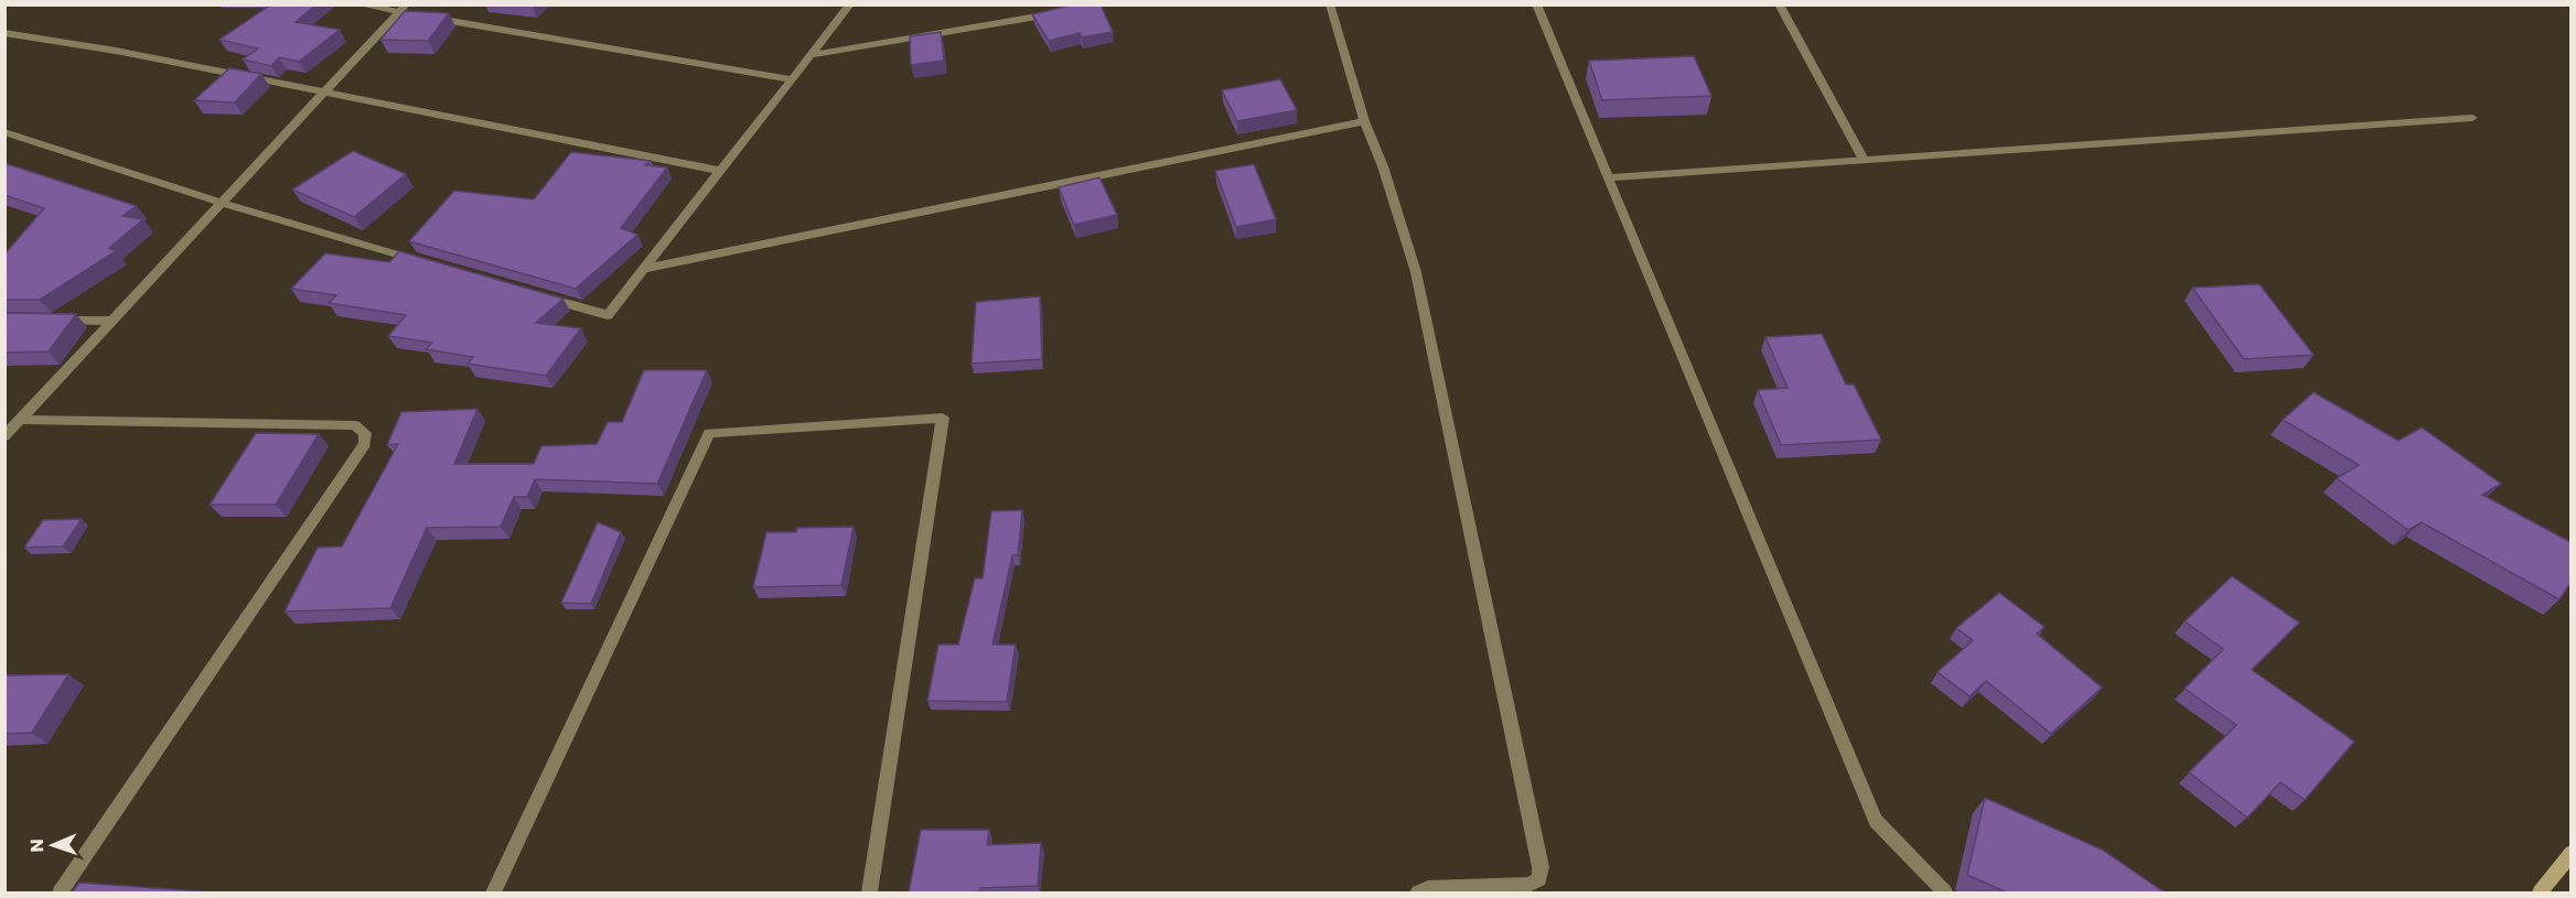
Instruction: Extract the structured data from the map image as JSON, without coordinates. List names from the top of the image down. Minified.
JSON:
{"north":"left"}
